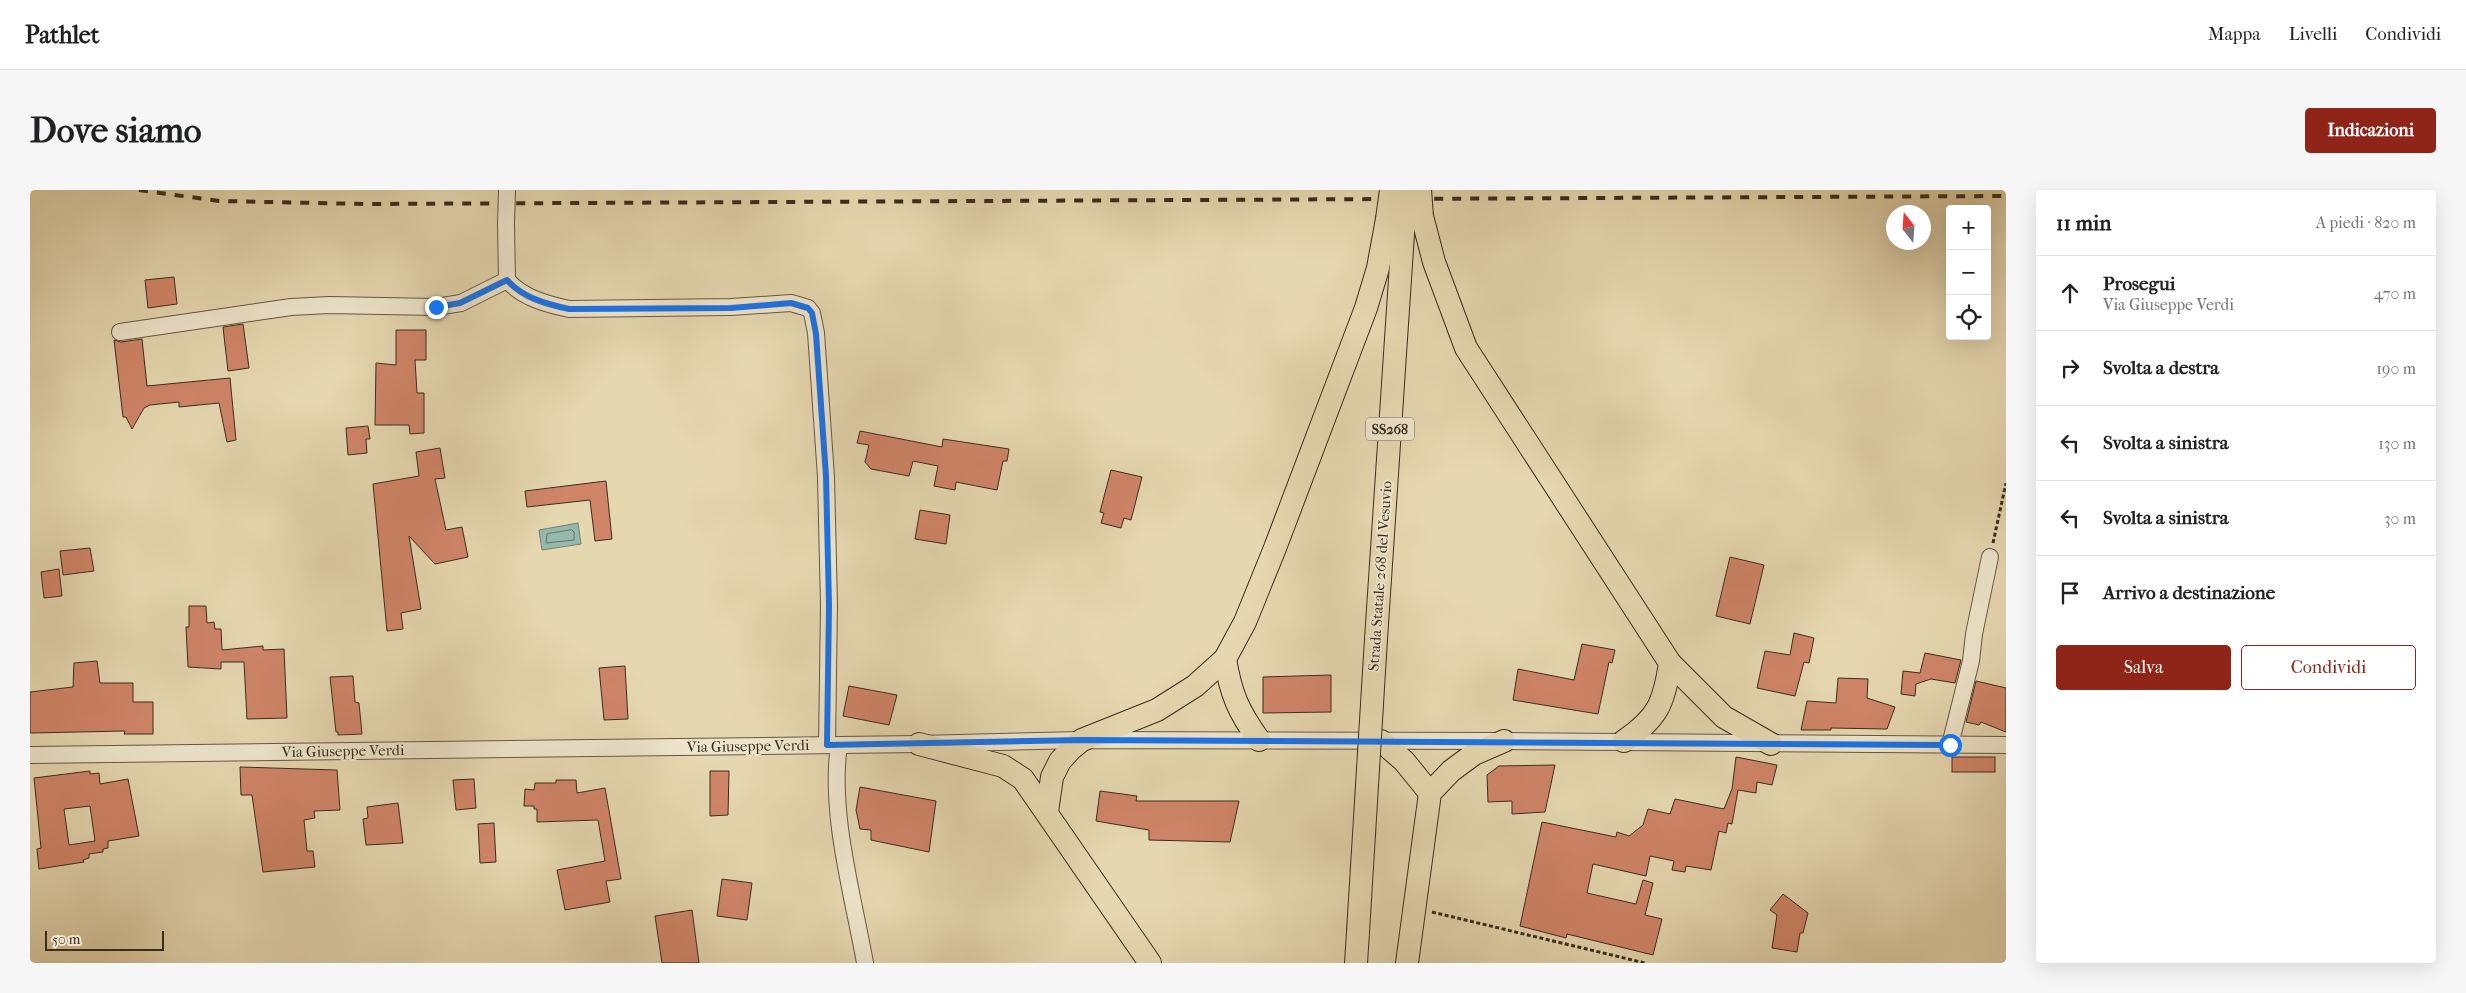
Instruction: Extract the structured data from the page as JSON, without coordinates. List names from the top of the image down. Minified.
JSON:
{"streets":{"highway":["SS268","Strada Statale 268 del Vesuvio"],"street":["Via Giuseppe Verdi"]},"scale_bar":"50 m","north":"top","page":{"header":"Pathlet","nav":["Mappa","Livelli","Condividi"],"buttons":["Indicazioni",["Salva","Condividi"]],"title":"Dove siamo","heading":["11 min","A piedi · 820 m"],"map_buttons":["+","−"],"list":[["Prosegui","Via Giuseppe Verdi","470 m"],["Svolta a destra","190 m"],["Svolta a sinistra","130 m"],["Svolta a sinistra","30 m"],"Arrivo a destinazione"],"scale":"50 m"}}
